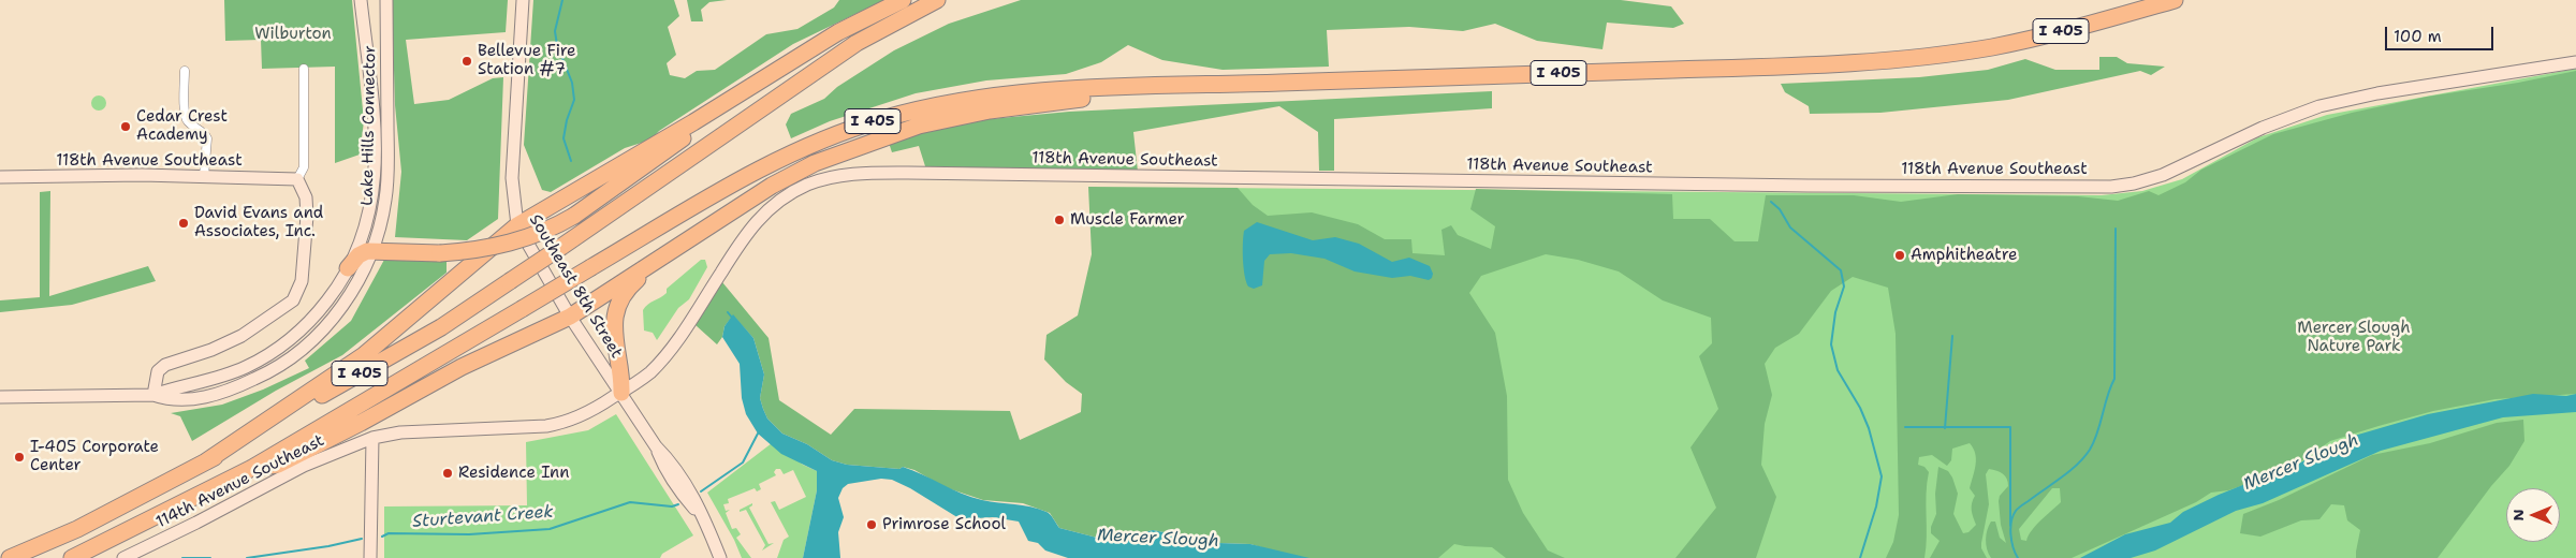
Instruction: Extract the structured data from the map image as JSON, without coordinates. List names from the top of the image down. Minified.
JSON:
{"streets":{"highway":["I 405"],"street":["Lake Hills Connector","118th Avenue Southeast","Southeast 8th Street","114th Avenue Southeast"]},"crossings":[["118th Avenue Southeast","Southeast 8th Street"],["118th Avenue Southeast","114th Avenue Southeast"],["Southeast 8th Street","114th Avenue Southeast"]],"water":["Mercer Slough","Sturtevant Creek"],"parks":["Wilburton","Mercer Slough Nature Park"],"places":["Bellevue Fire Station #7","Cedar Crest Academy","Muscle Farmer","David Evans and Associates, Inc.","Amphitheatre","I-405 Corporate Center","Residence Inn","Primrose School"],"scale_bar":"100 m","north":"left"}
